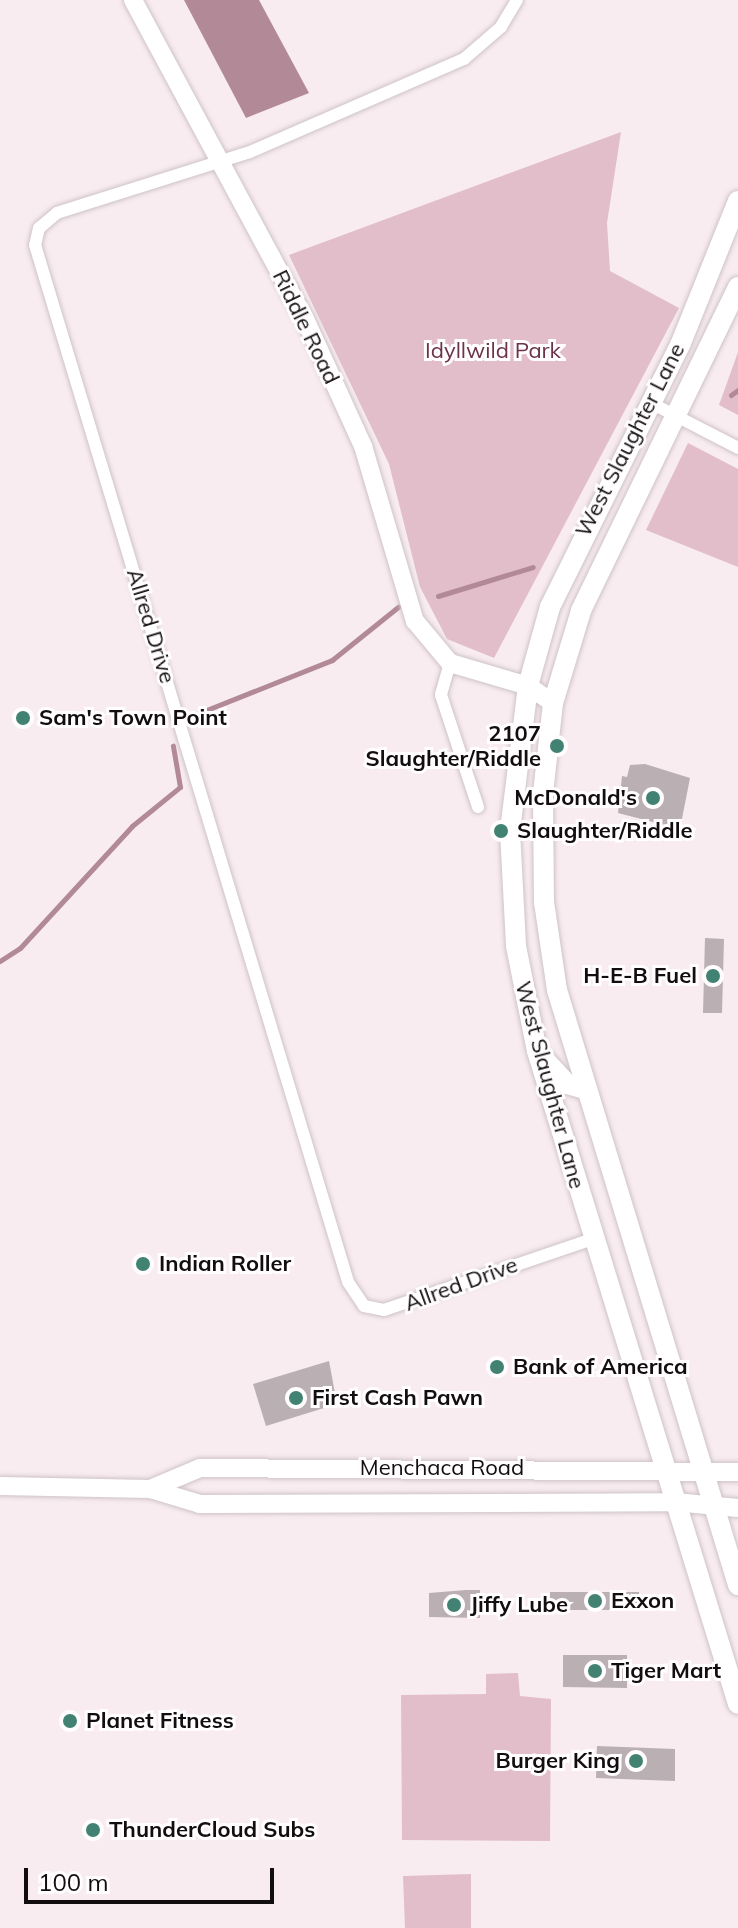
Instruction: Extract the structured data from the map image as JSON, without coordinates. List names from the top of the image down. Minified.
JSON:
{"streets":{"main road":["Riddle Road","West Slaughter Lane","Menchaca Road"],"street":["Allred Drive"]},"crossings":[["Riddle Road","Allred Drive"],["West Slaughter Lane","Allred Drive"],["West Slaughter Lane","Menchaca Road"]],"parks":["Idyllwild Park"],"places":["Sam's Town Point","2107 Slaughter/Riddle","McDonald's","Slaughter/Riddle","H-E-B Fuel","Indian Roller","Bank of America","First Cash Pawn","Exxon","Jiffy Lube","Tiger Mart","Planet Fitness","Burger King","ThunderCloud Subs"],"scale_bar":"100 m"}
